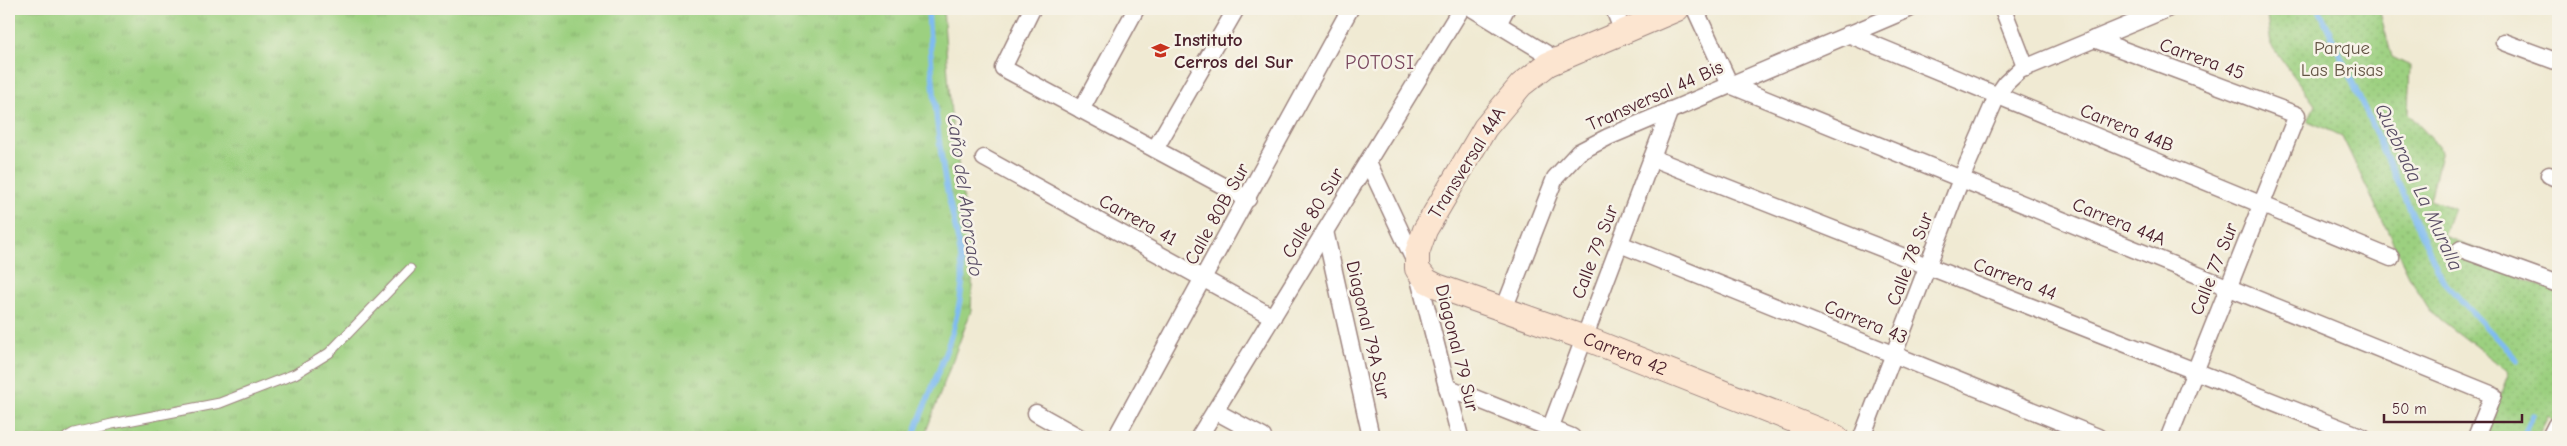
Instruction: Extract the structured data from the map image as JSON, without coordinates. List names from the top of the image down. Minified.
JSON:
{"streets":{"street":["Carrera 45","Transversal 44 Bis","Carrera 44B","Transversal 44A","Calle 80 Sur","Calle 80B Sur","Carrera 41","Carrera 44A","Calle 79 Sur","Calle 78 Sur","Calle 77 Sur","Carrera 44","Carrera 43","Diagonal 79A Sur","Diagonal 79 Sur","Carrera 42"]},"crossings":[["Carrera 45","Calle 78 Sur"],["Carrera 45","Calle 77 Sur"],["Transversal 44 Bis","Carrera 44B"],["Transversal 44 Bis","Carrera 44A"],["Transversal 44 Bis","Calle 79 Sur"],["Transversal 44 Bis","Carrera 42"],["Carrera 44B","Calle 78 Sur"],["Carrera 44B","Calle 77 Sur"],["Transversal 44A","Diagonal 79 Sur"],["Transversal 44A","Carrera 42"],["Calle 80 Sur","Carrera 41"],["Calle 80 Sur","Diagonal 79A Sur"],["Calle 80 Sur","Diagonal 79 Sur"],["Calle 80B Sur","Carrera 41"],["Carrera 44A","Calle 78 Sur"],["Carrera 44A","Calle 77 Sur"],["Calle 79 Sur","Carrera 44"],["Calle 79 Sur","Carrera 43"],["Calle 79 Sur","Carrera 42"],["Calle 78 Sur","Carrera 44"],["Calle 78 Sur","Carrera 43"],["Calle 77 Sur","Carrera 44"],["Diagonal 79 Sur","Carrera 42"]],"districts":["POTOSI"],"water":["Quebrada La Muralla","Caño del Ahorcado"],"parks":["Parque Las Brisas"],"places":{"school or university":["Instituto Cerros del Sur"]},"scale_bar":"50 m"}
